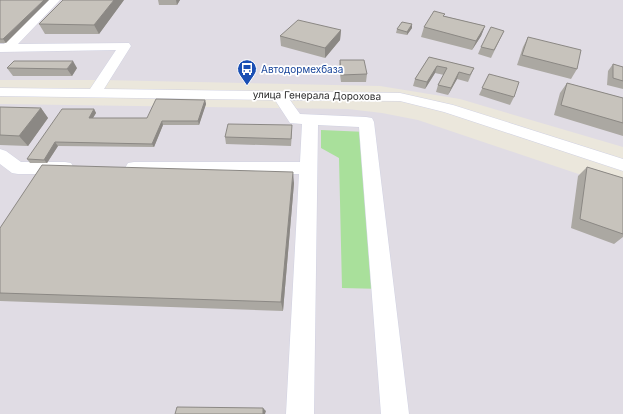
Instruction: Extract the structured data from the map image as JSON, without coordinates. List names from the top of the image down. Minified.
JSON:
{"streets":{"street":["улица Генерала Дорохова"]},"places":{"bus stop":["Автодормехбаза"]}}
